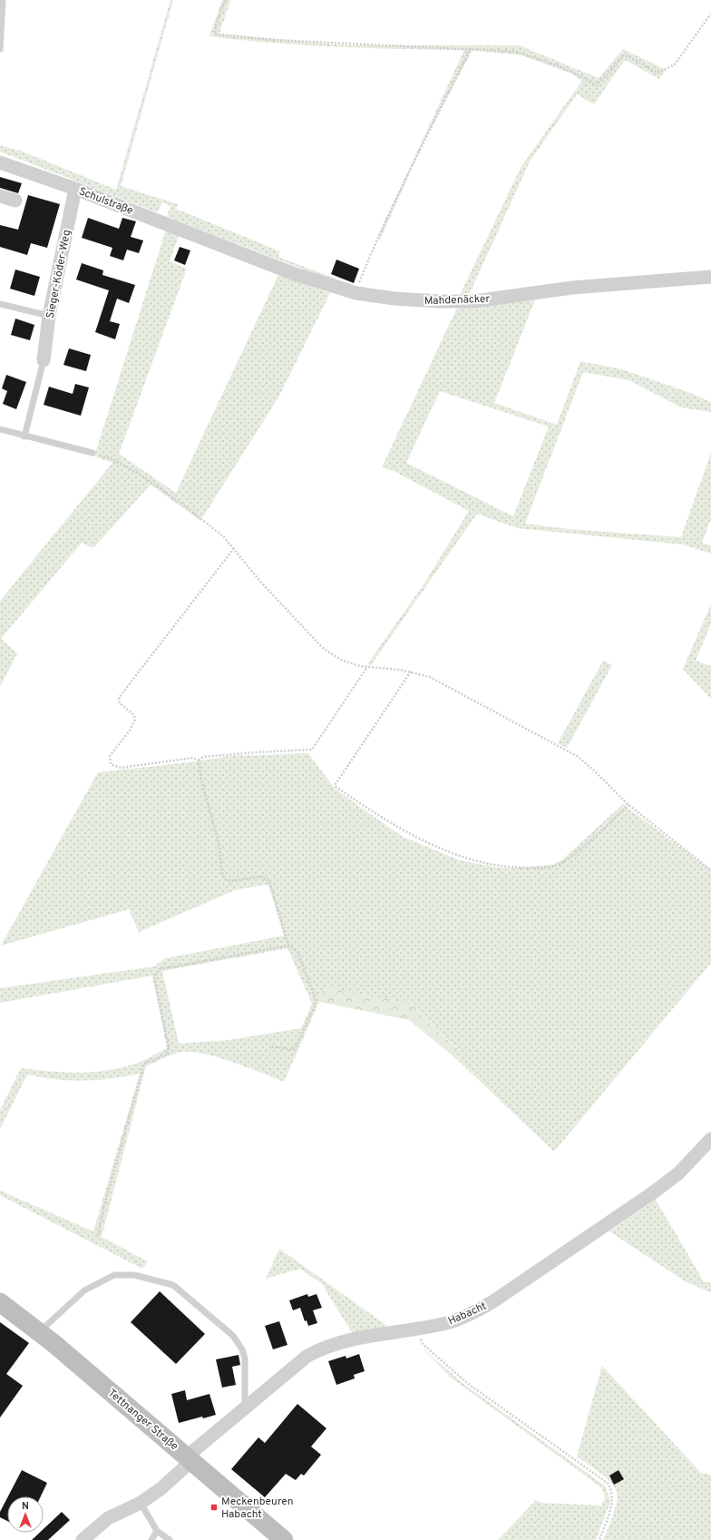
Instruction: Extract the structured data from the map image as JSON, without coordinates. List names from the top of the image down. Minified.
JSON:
{"streets":{"main road":["Tettnanger Straße"],"street":["Schulstraße","Sieger-Köder-Weg","Mahdenäcker","Habacht"]},"crossings":[["Schulstraße","Sieger-Köder-Weg"],["Schulstraße","Mahdenäcker"],["Habacht","Tettnanger Straße"]],"places":{"transit":["Meckenbeuren Habacht"]},"north":"top"}
